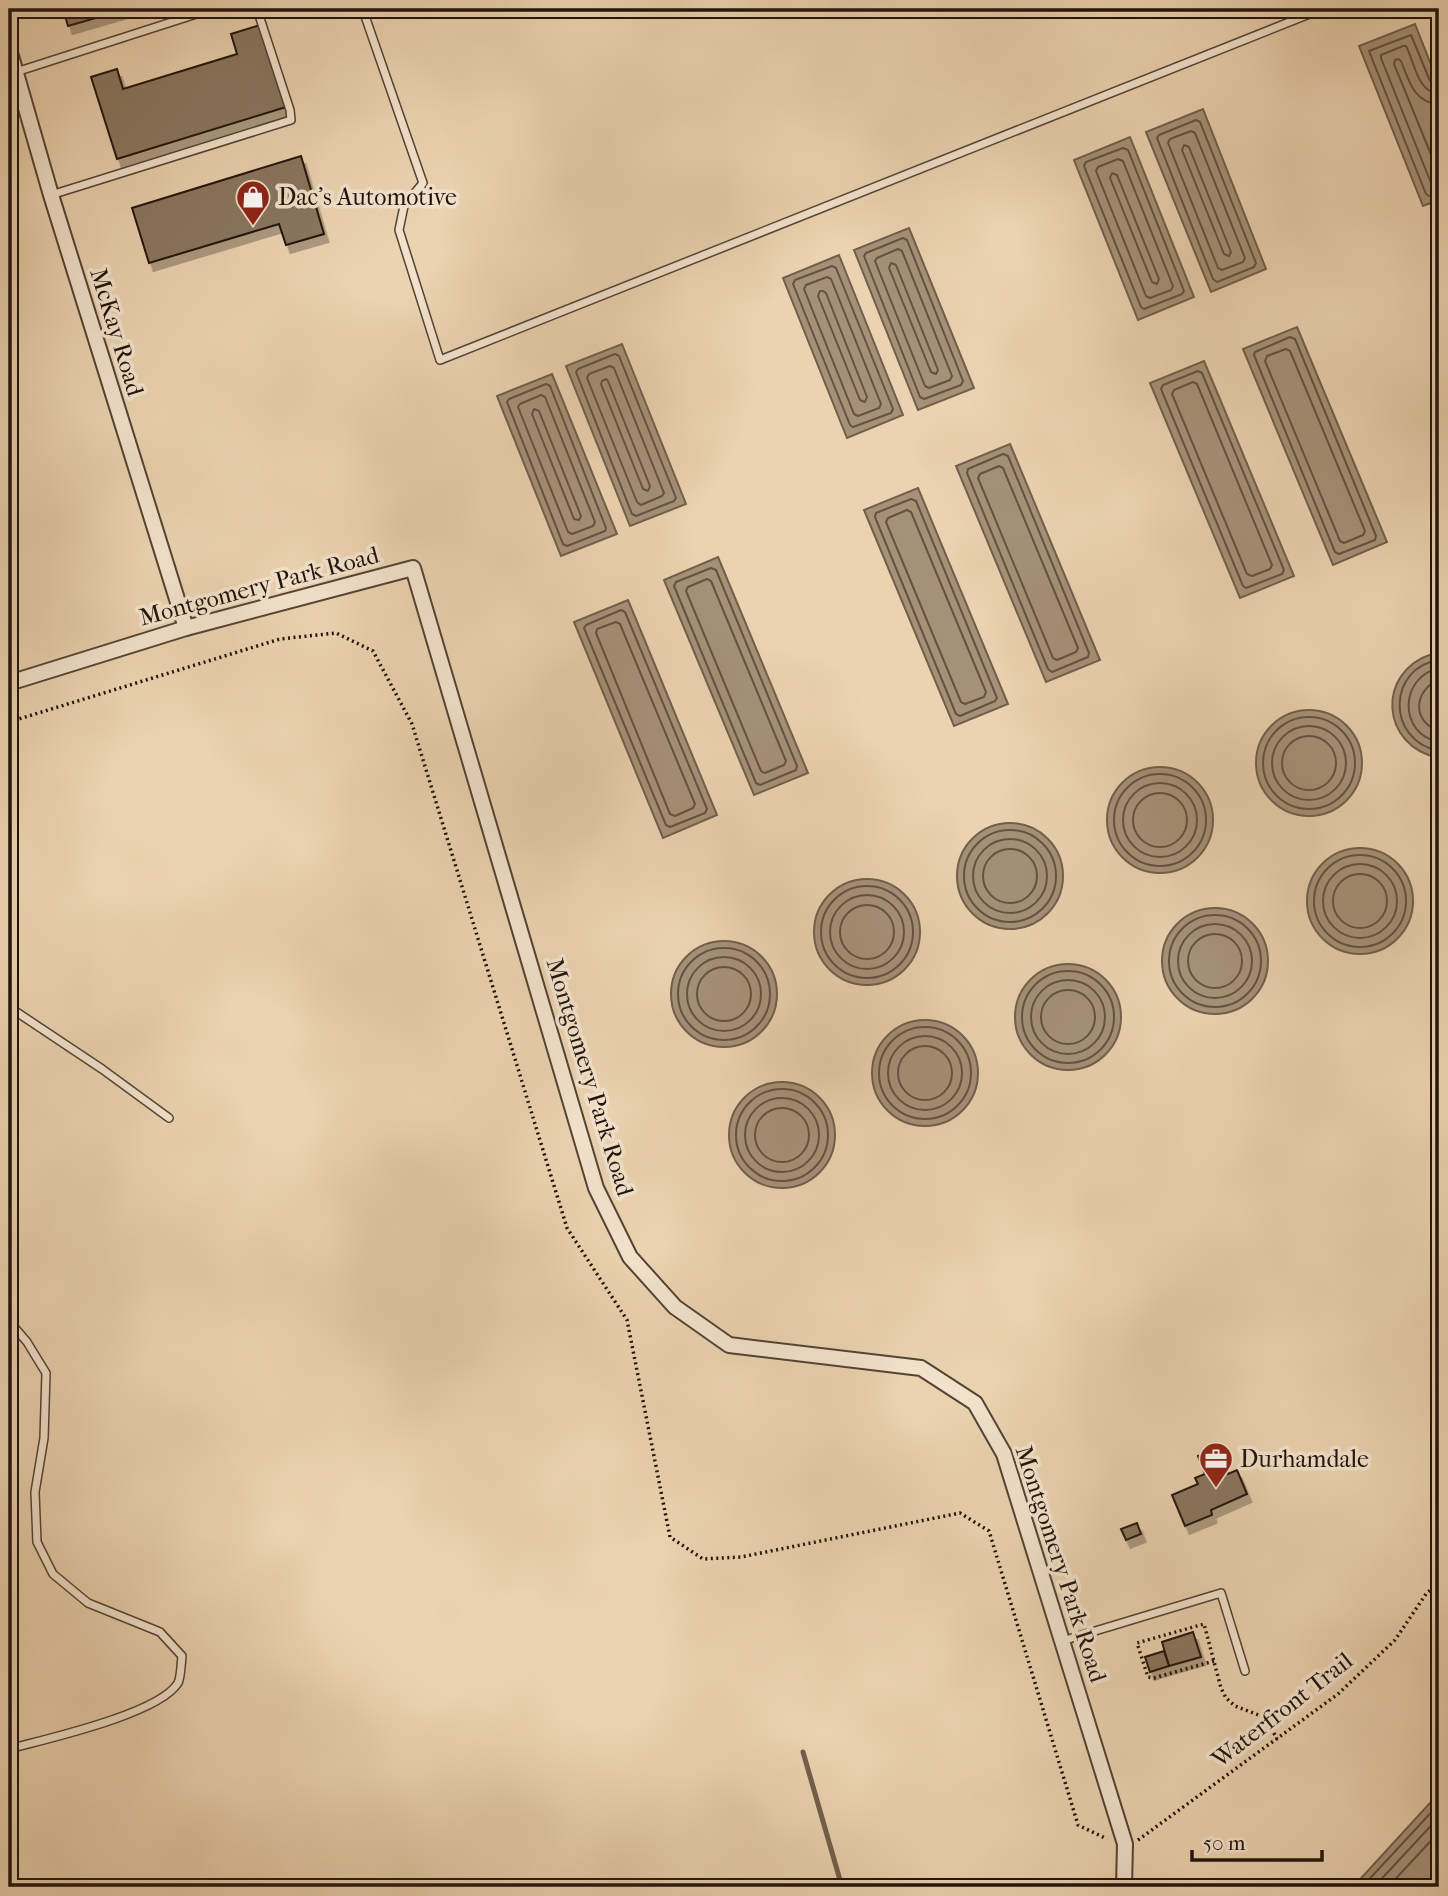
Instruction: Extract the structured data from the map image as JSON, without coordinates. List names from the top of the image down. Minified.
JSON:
{"streets":{"street":["McKay Road","Montgomery Park Road"],"path":["Waterfront Trail"]},"crossings":[["McKay Road","Montgomery Park Road"],["Montgomery Park Road","Waterfront Trail"]],"places":{"shop":["Dac's Automotive"],"office":["Durhamdale"]},"scale_bar":"50 m"}
